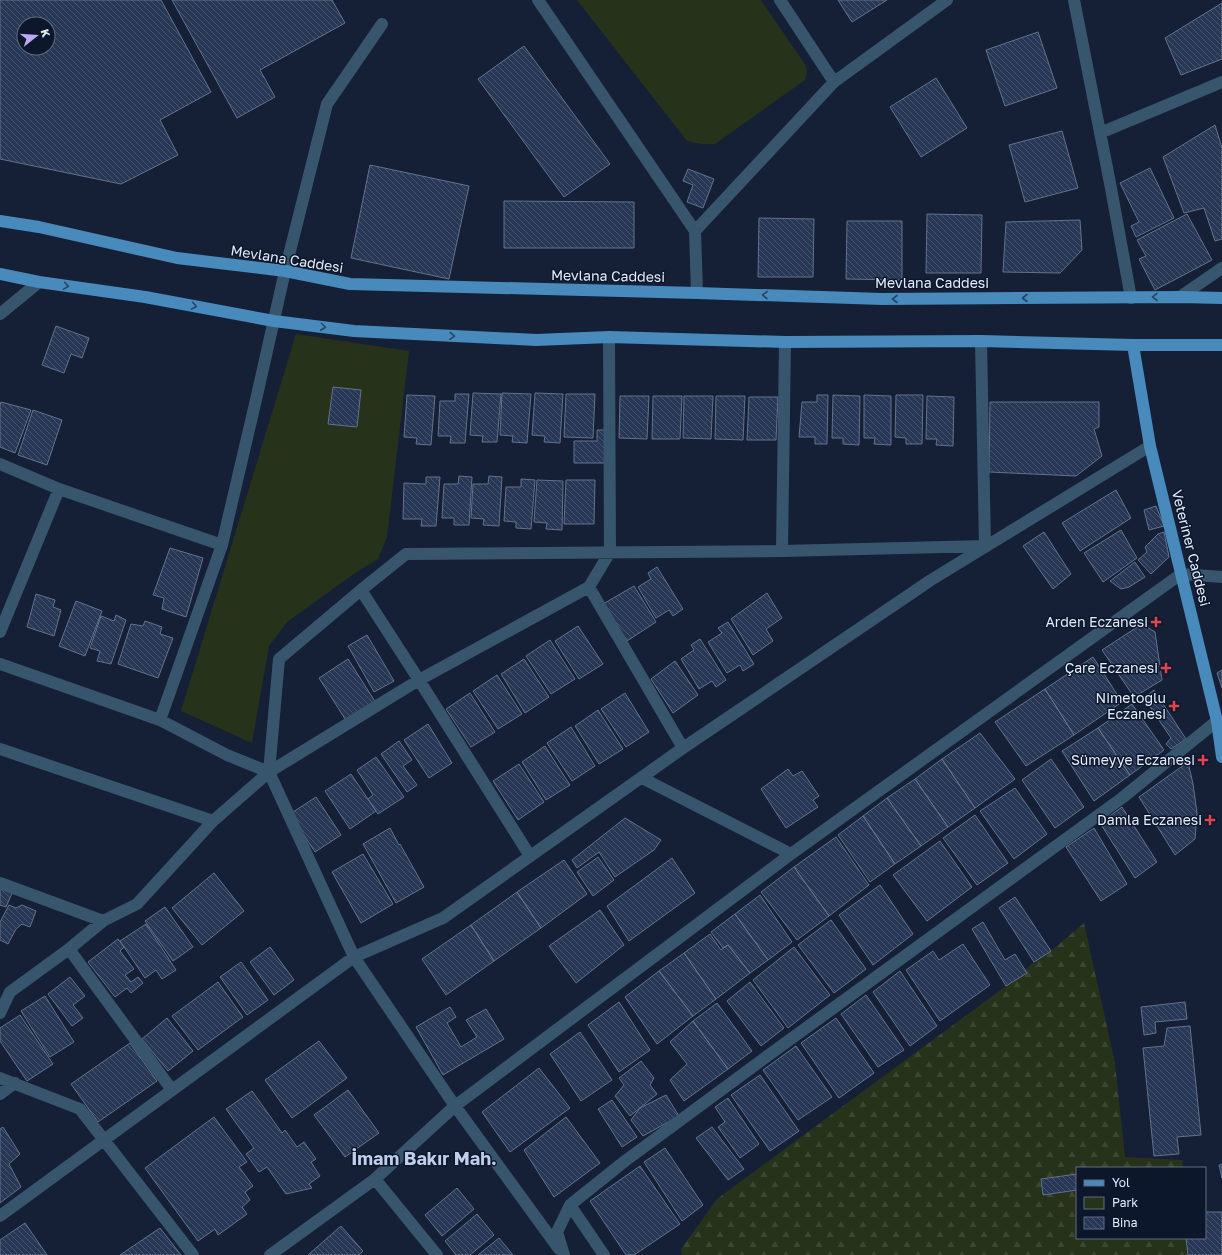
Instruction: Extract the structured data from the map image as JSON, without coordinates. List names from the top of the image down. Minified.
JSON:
{"streets":{"main road":["Mevlana Caddesi","Veteriner Caddesi"]},"districts":["İmam Bakır Mah."],"places":{"health":["Arden Eczanesi","Çare Eczanesi","Nimetoğlu Eczanesi","Sümeyye Eczanesi","Damla Eczanesi"]},"legend":["Yol","Park","Bina"],"north":"right"}
